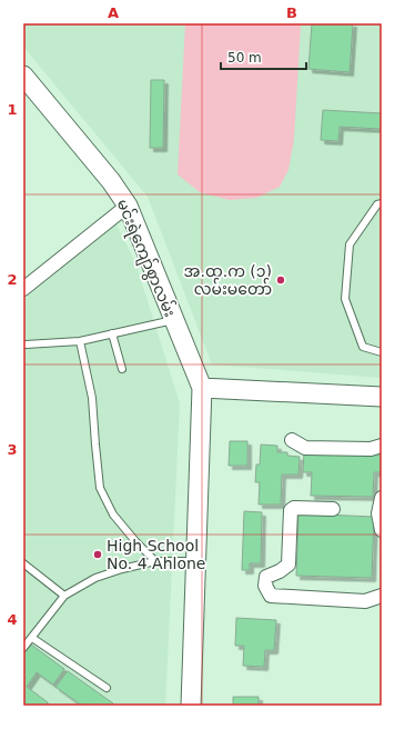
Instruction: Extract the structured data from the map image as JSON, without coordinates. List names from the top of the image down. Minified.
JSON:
{"streets":{"main road":["မင်းရဲကျော်စွာလမ်း"]},"places":["အ.ထ.က (၁) လမ်းမတော်","High School No. 4 Ahlone"],"scale_bar":"50 m","grid":{"columns":["A","B"],"rows":["1","2","3","4"]}}
